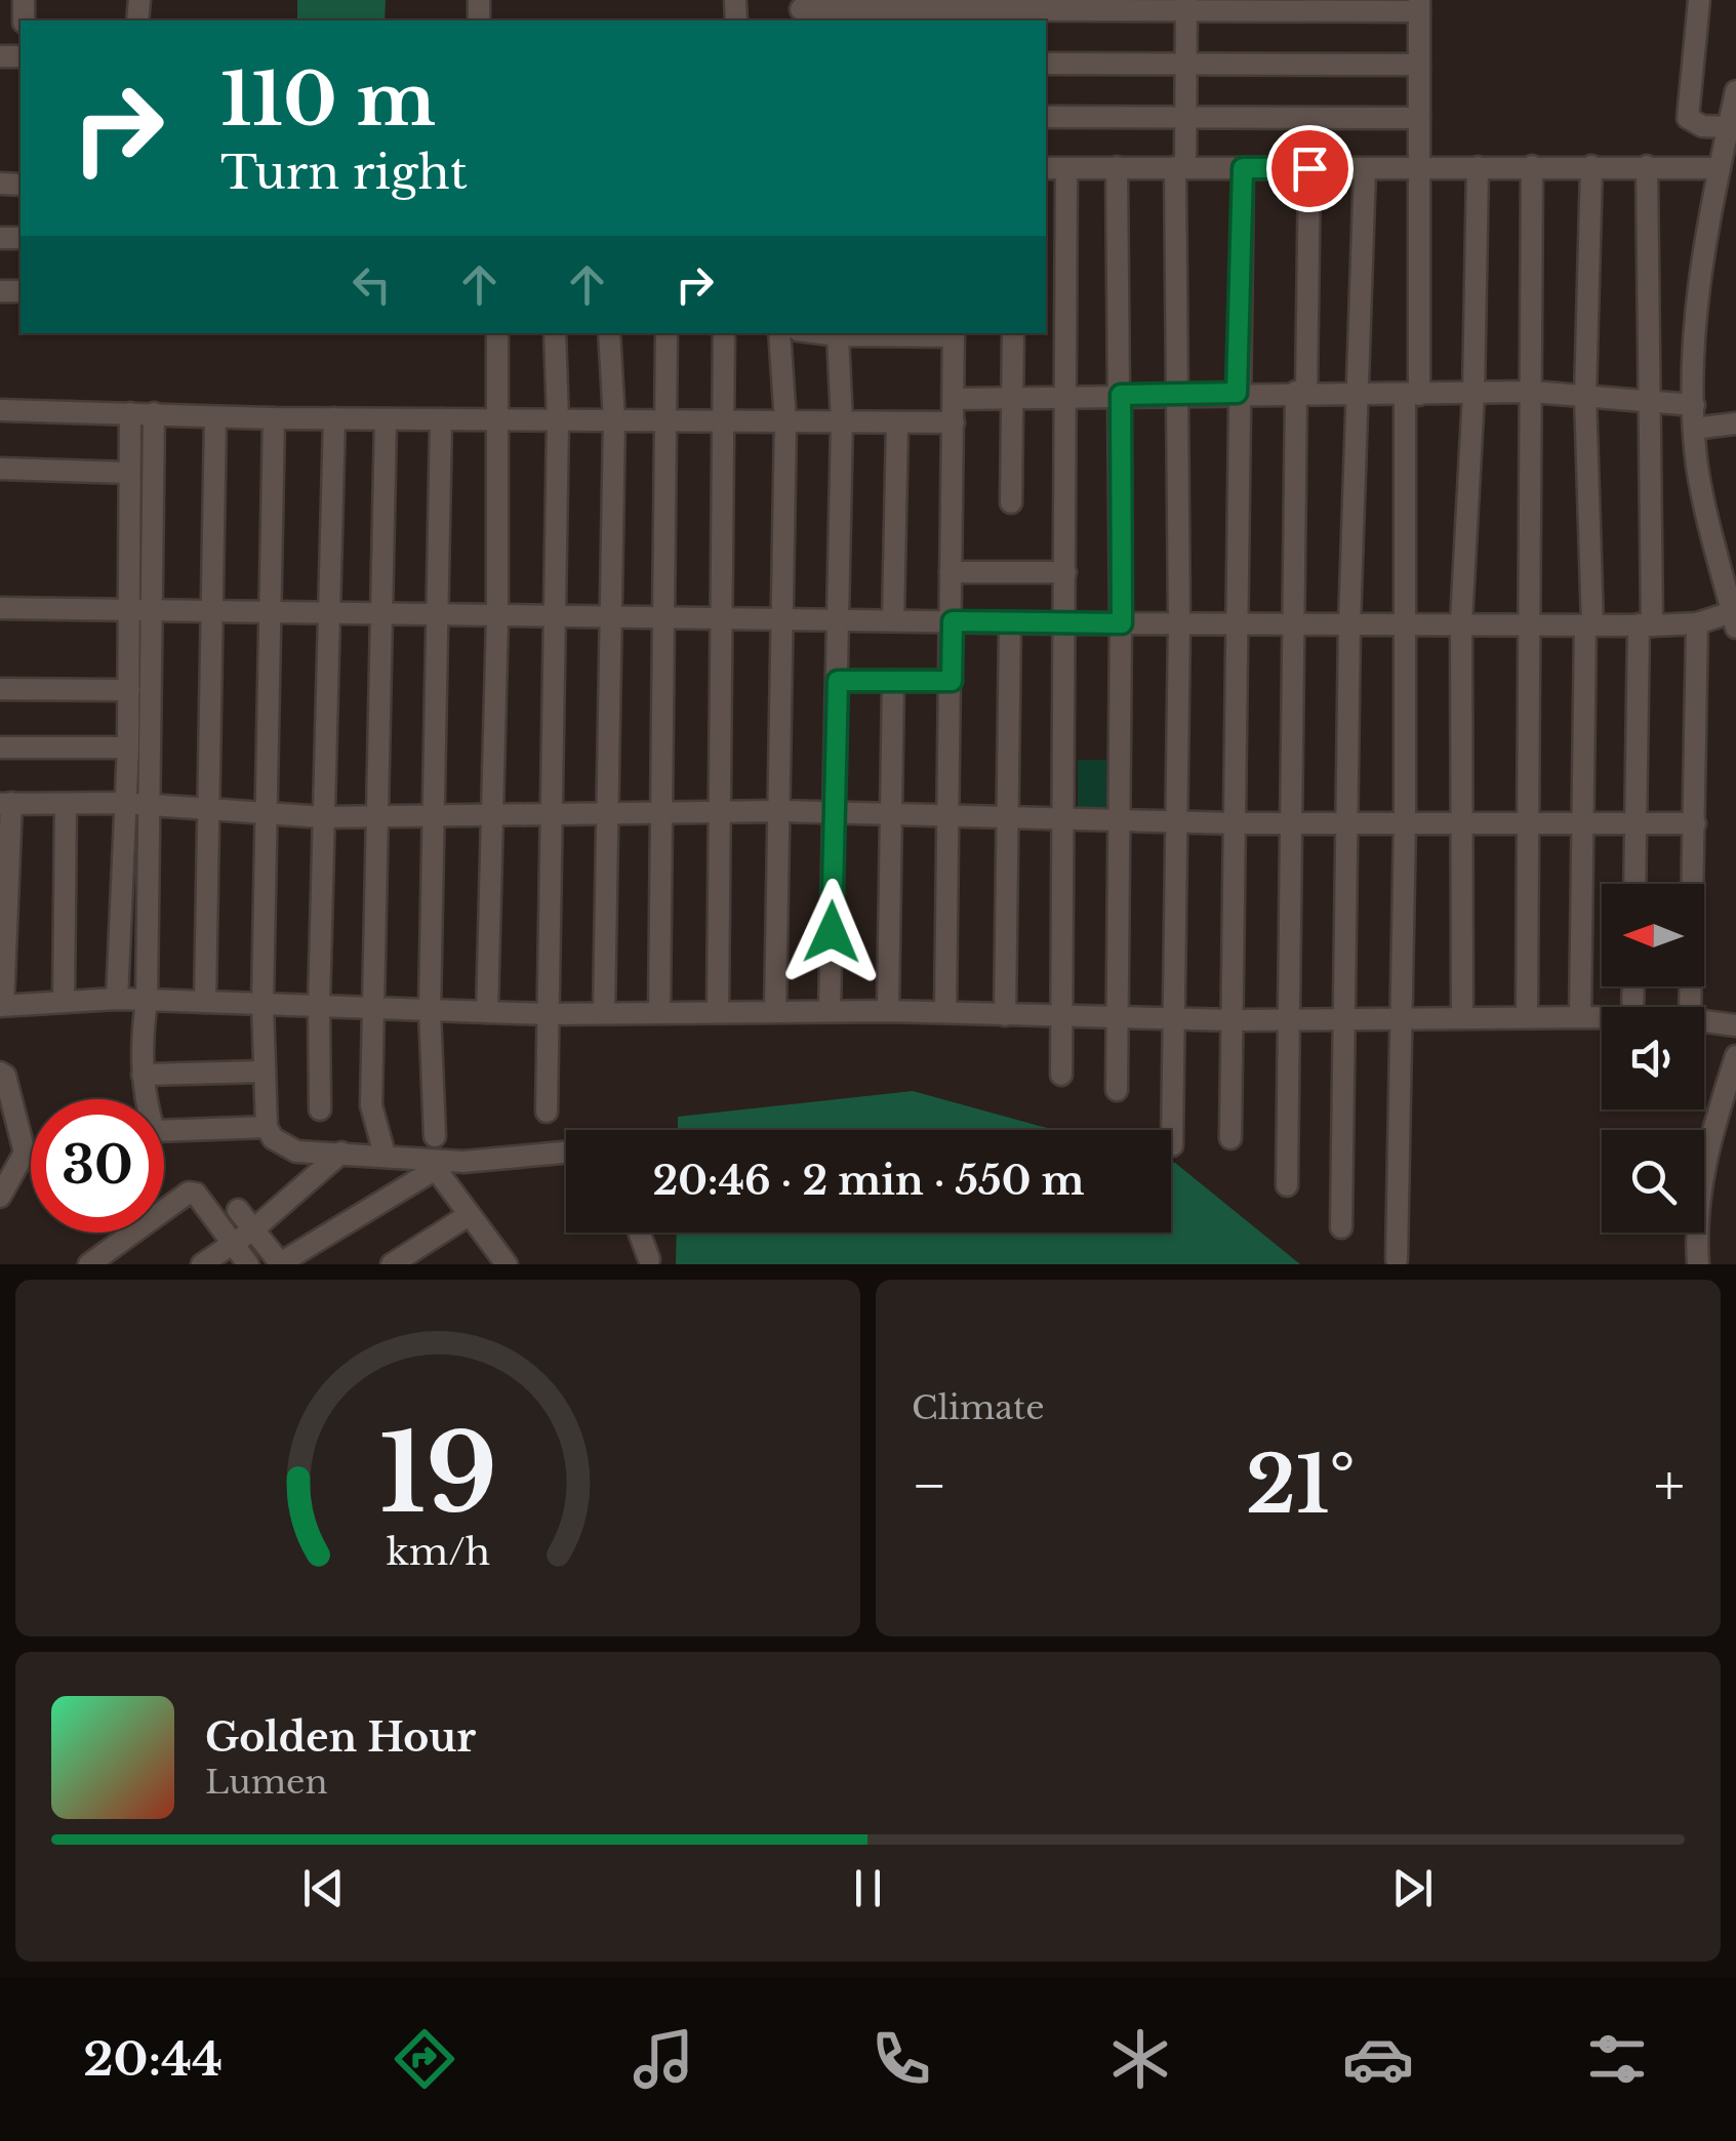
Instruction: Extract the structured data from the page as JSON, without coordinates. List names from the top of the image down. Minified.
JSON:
{"north":"left","page":{"turn":["110 m","Turn right"],"limit":"30","trip":"20:46 · 2 min · 550 m","tile":"Climate","heat":["−","21°","+"],"song":["Golden Hour","Lumen"],"tabs":"20:44","gauge":["19","km/h"]}}
